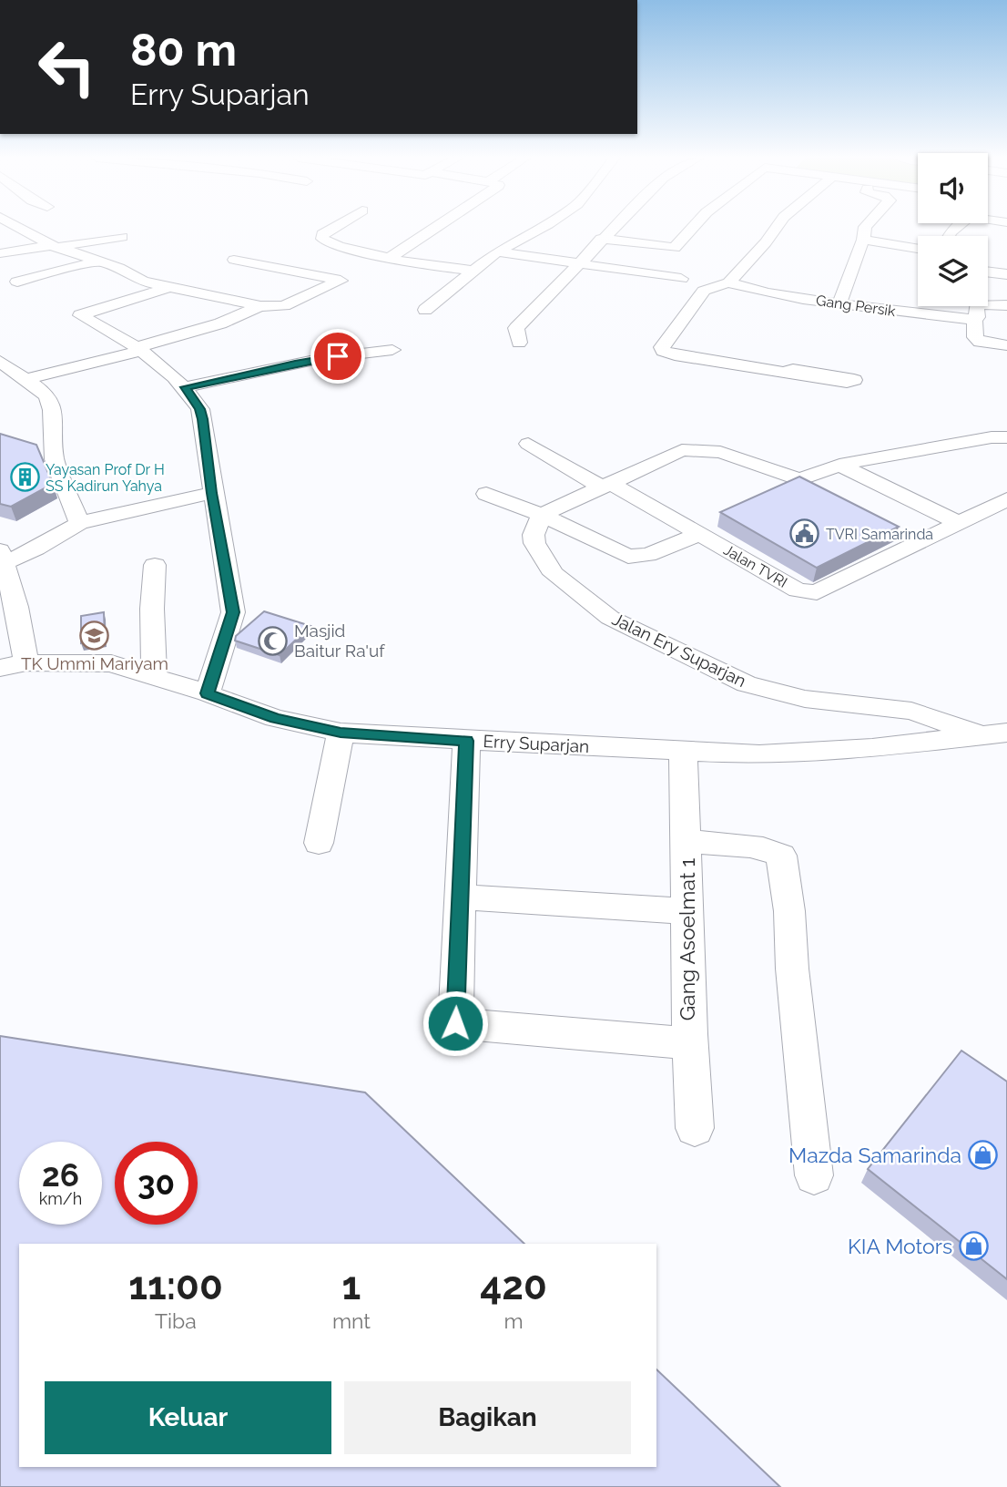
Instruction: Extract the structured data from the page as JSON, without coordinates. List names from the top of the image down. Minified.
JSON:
{"streets":{"street":["Gang Persik","Jalan TVRI","Jalan Ery Suparjan","Erry Suparjan","Gang Asoelmat 1"]},"crossings":[["Jalan Ery Suparjan","Erry Suparjan"],["Erry Suparjan","Gang Asoelmat 1"]],"places":{"building":["Yayasan Prof Dr H SS Kadirun Yahya"],"public building":["TVRI Samarinda"],"school or university":["TK Ummi Mariyam"],"mosque":["Masjid Baitur Ra'uf"],"shop":["Mazda Samarinda","KIA Motors"]},"page":{"turn":["80 m","Erry Suparjan"],"speed":"26 km/h","limit":"30","eta":["11:00","Tiba","1","mnt","420","m"],"buttons":["Keluar","Bagikan"]}}
